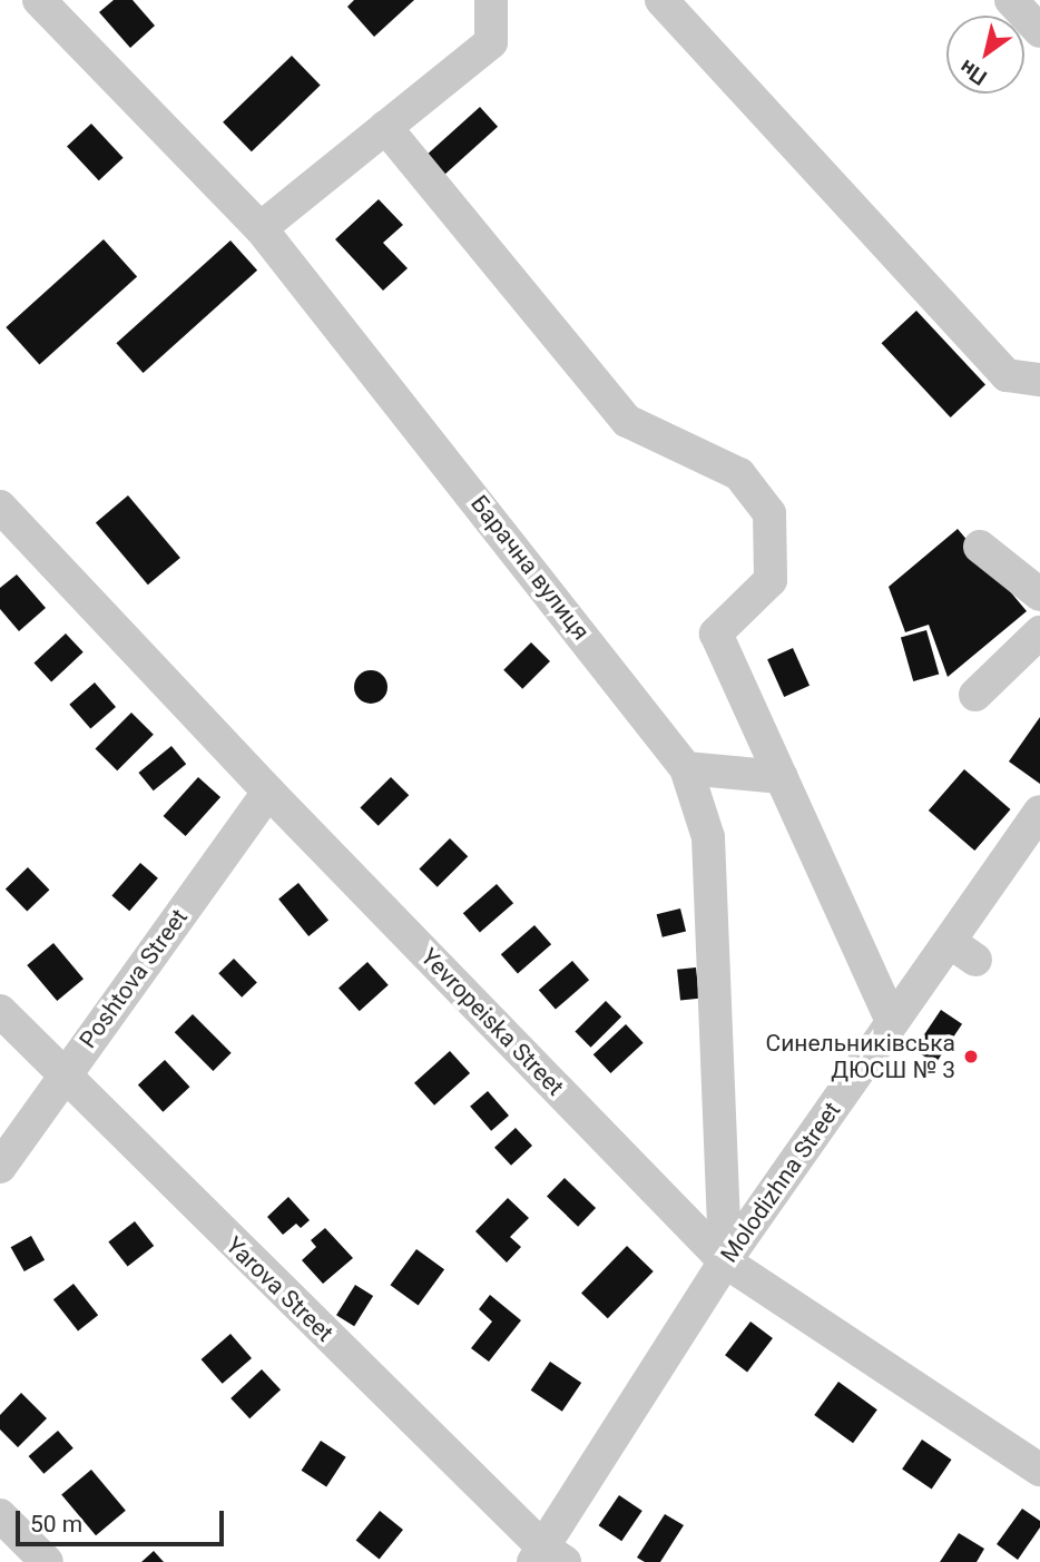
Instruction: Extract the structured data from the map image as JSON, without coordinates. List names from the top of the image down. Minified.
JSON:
{"streets":{"street":["Барачна вулиця","Poshtova Street","Yevropeiska Street","Molodizhna Street","Yarova Street"]},"crossings":[["Барачна вулиця","Yevropeiska Street"],["Барачна вулиця","Molodizhna Street"],["Poshtova Street","Yevropeiska Street"],["Poshtova Street","Yarova Street"],["Yevropeiska Street","Molodizhna Street"],["Molodizhna Street","Yarova Street"]],"places":["Синельниківська ДЮСШ № 3"],"scale_bar":"50 m","north":"bottom left"}
